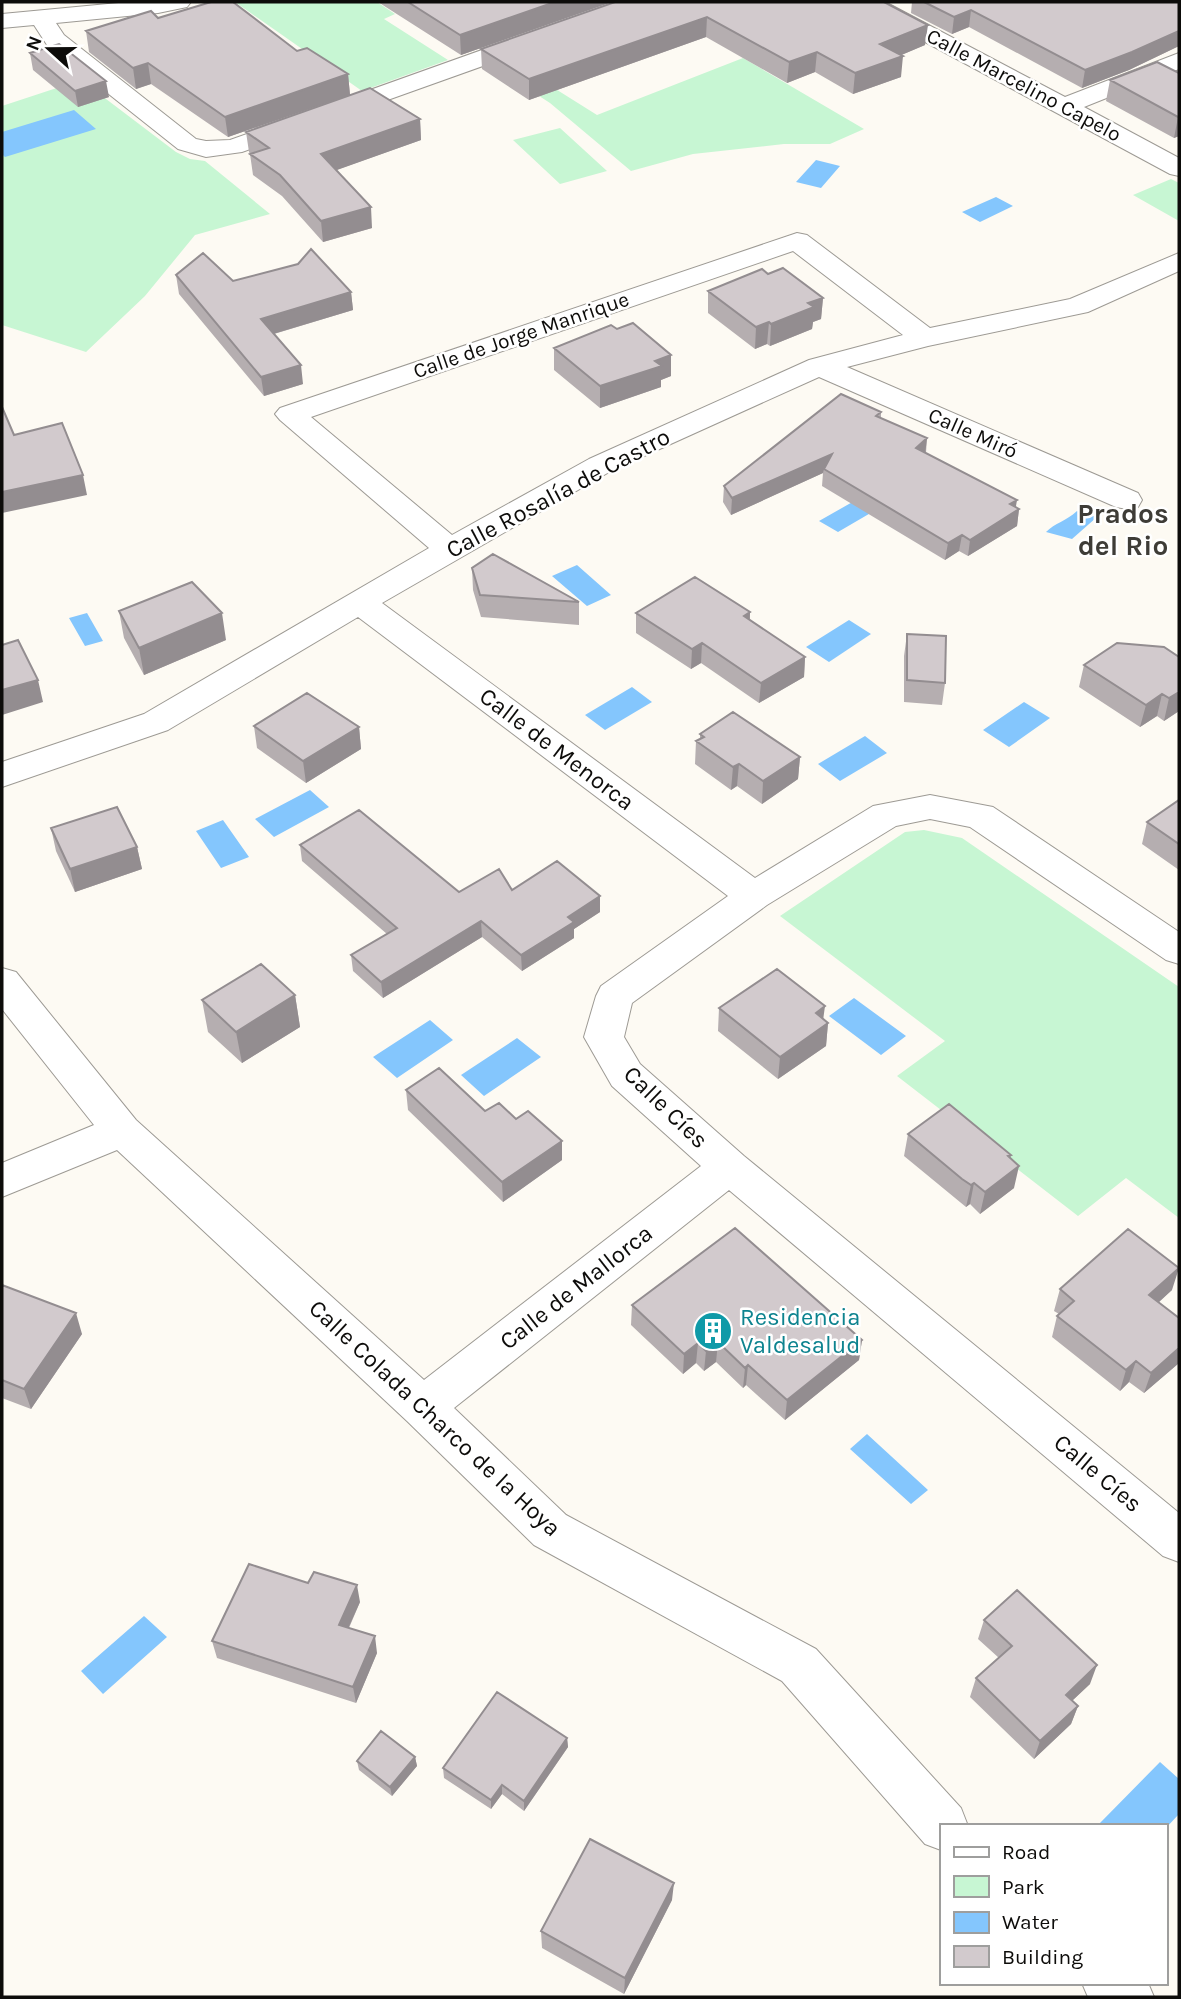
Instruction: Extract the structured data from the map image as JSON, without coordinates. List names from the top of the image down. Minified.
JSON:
{"streets":{"street":["Calle Marcelino Capelo","Calle de Jorge Manrique","Calle Miró","Calle Rosalía de Castro","Calle de Menorca","Calle Cíes","Calle de Mallorca","Calle Colada Charco de la Hoya"]},"crossings":[["Calle de Jorge Manrique","Calle Rosalía de Castro"],["Calle Miró","Calle Rosalía de Castro"],["Calle Rosalía de Castro","Calle de Menorca"],["Calle de Menorca","Calle Cíes"],["Calle Cíes","Calle de Mallorca"],["Calle de Mallorca","Calle Colada Charco de la Hoya"]],"districts":["Prados del Rio"],"places":{"building":["Residencia Valdesalud"]},"legend":["Road","Park","Water","Building"],"north":"left"}
